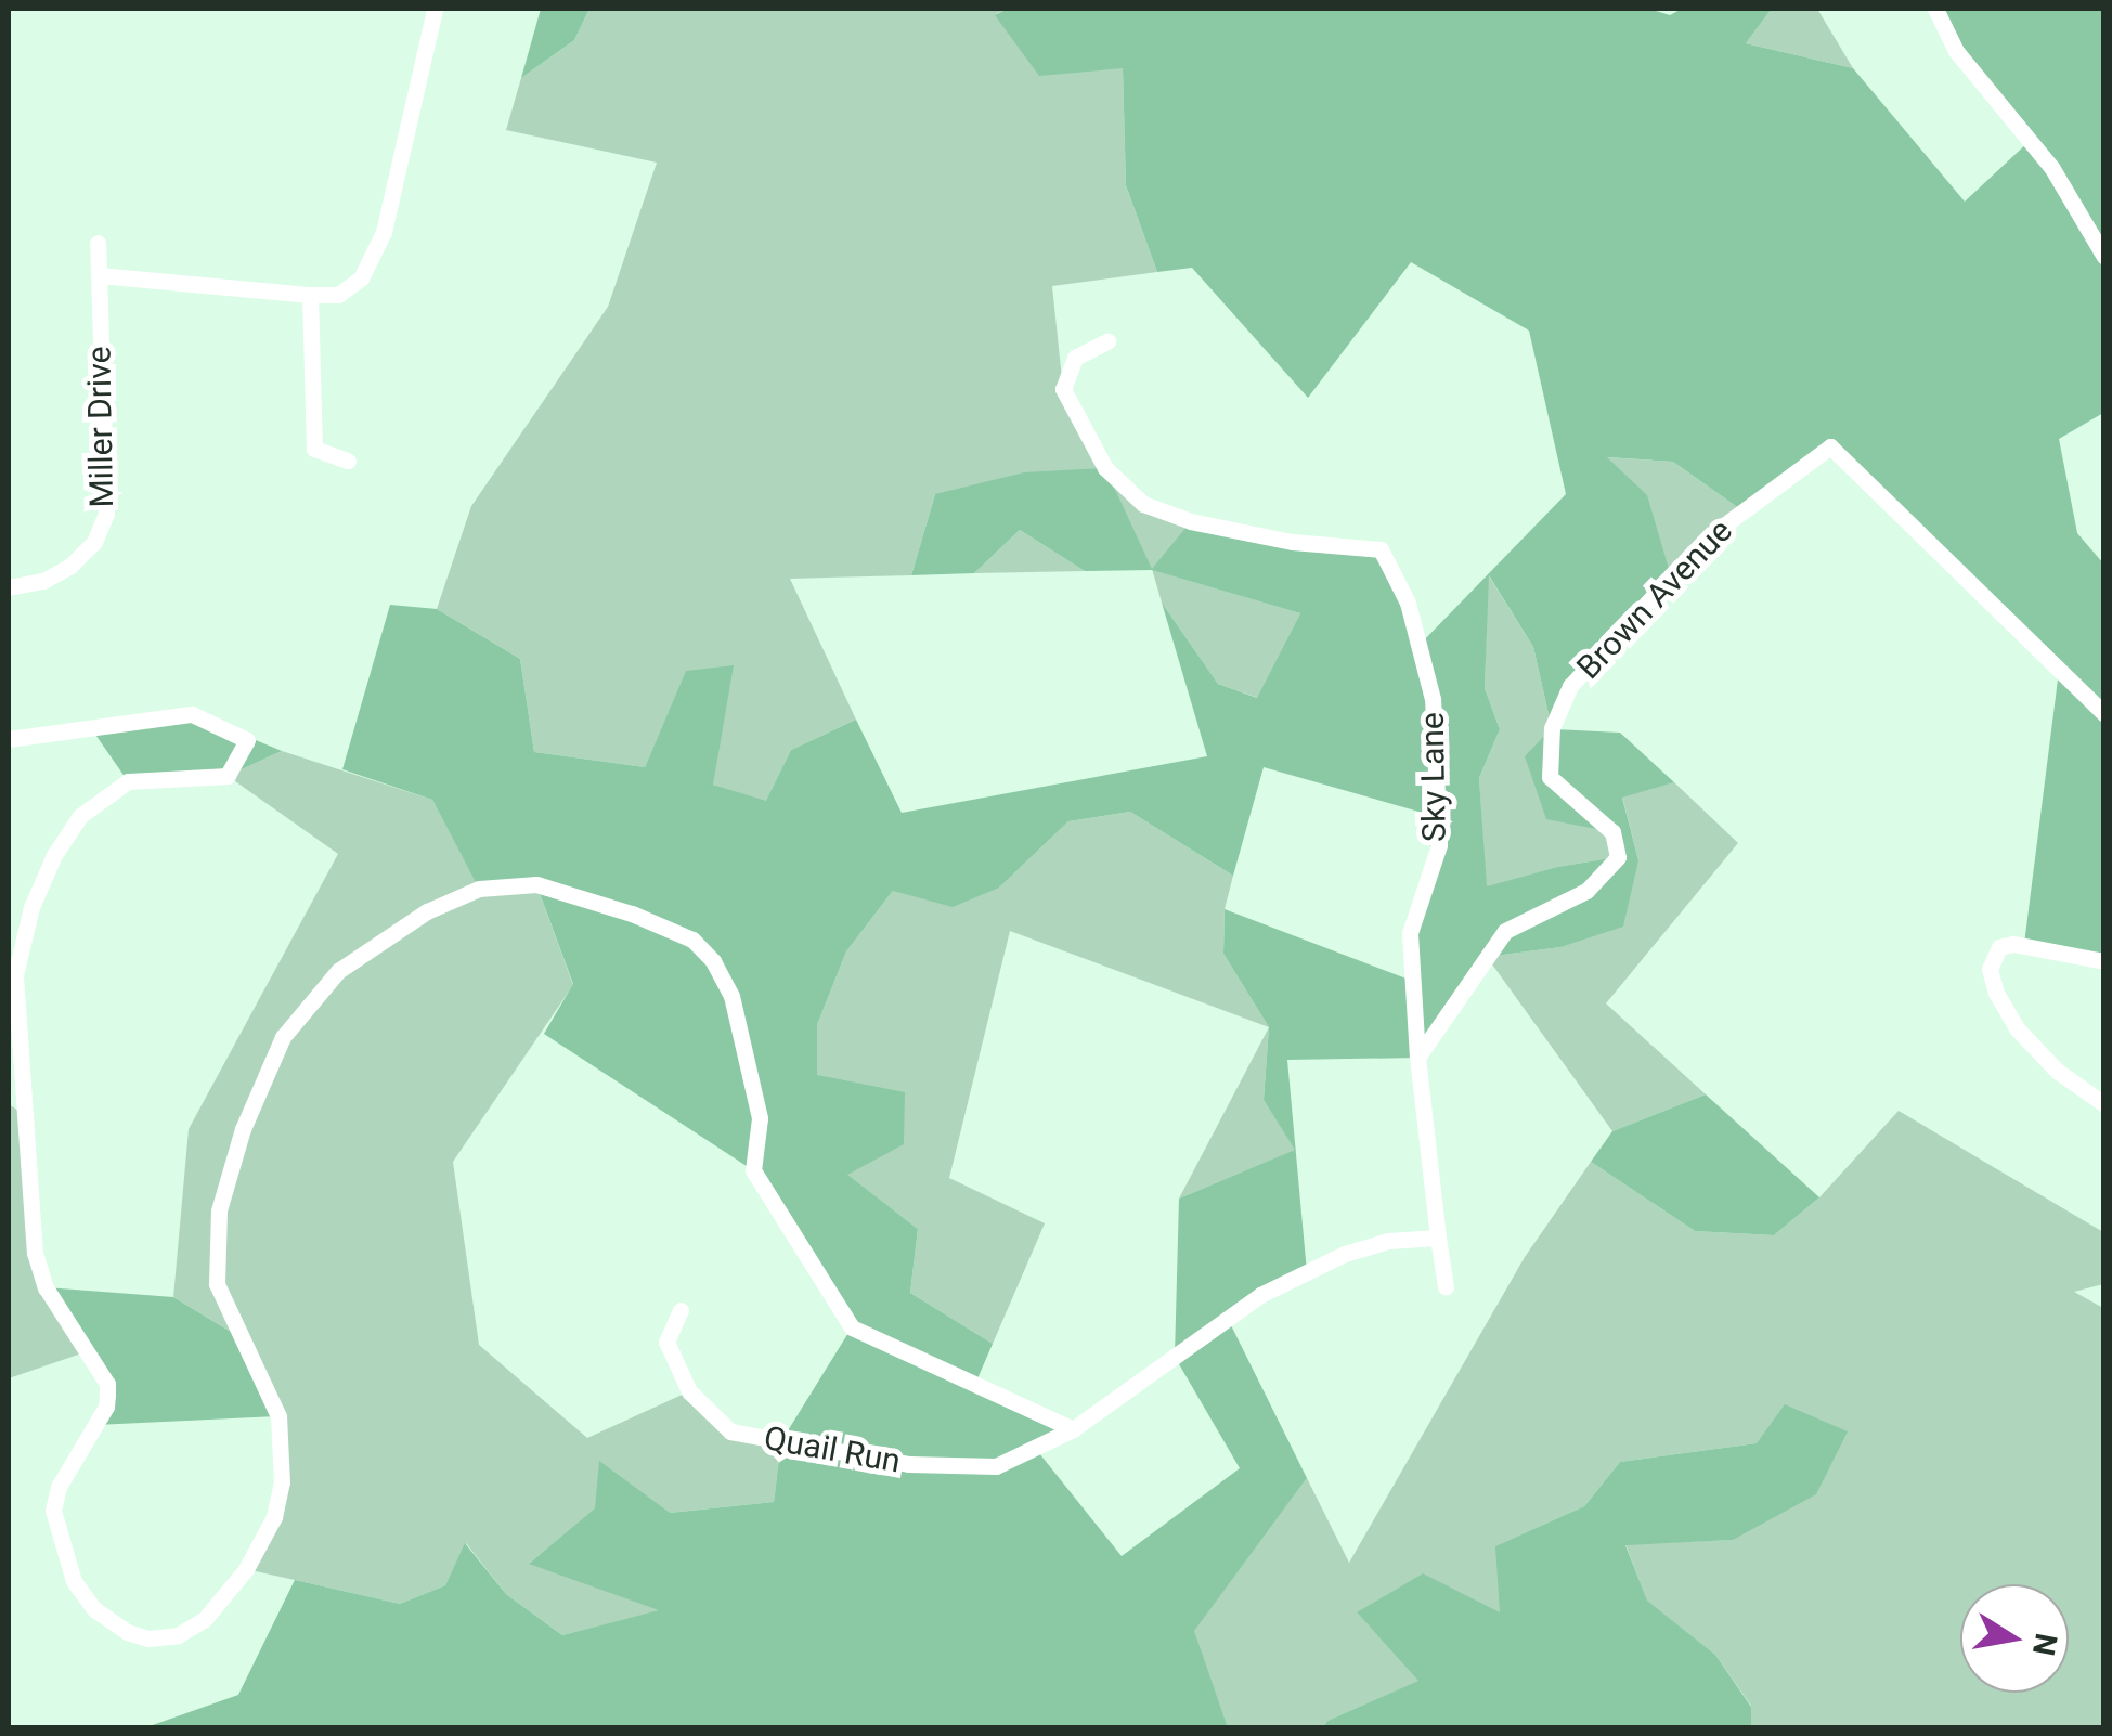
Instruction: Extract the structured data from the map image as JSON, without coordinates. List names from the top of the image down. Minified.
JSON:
{"streets":{"street":["Miller Drive","Brown Avenue","Sky Lane","Quail Run"]},"crossings":[["Brown Avenue","Sky Lane"]],"north":"right"}
